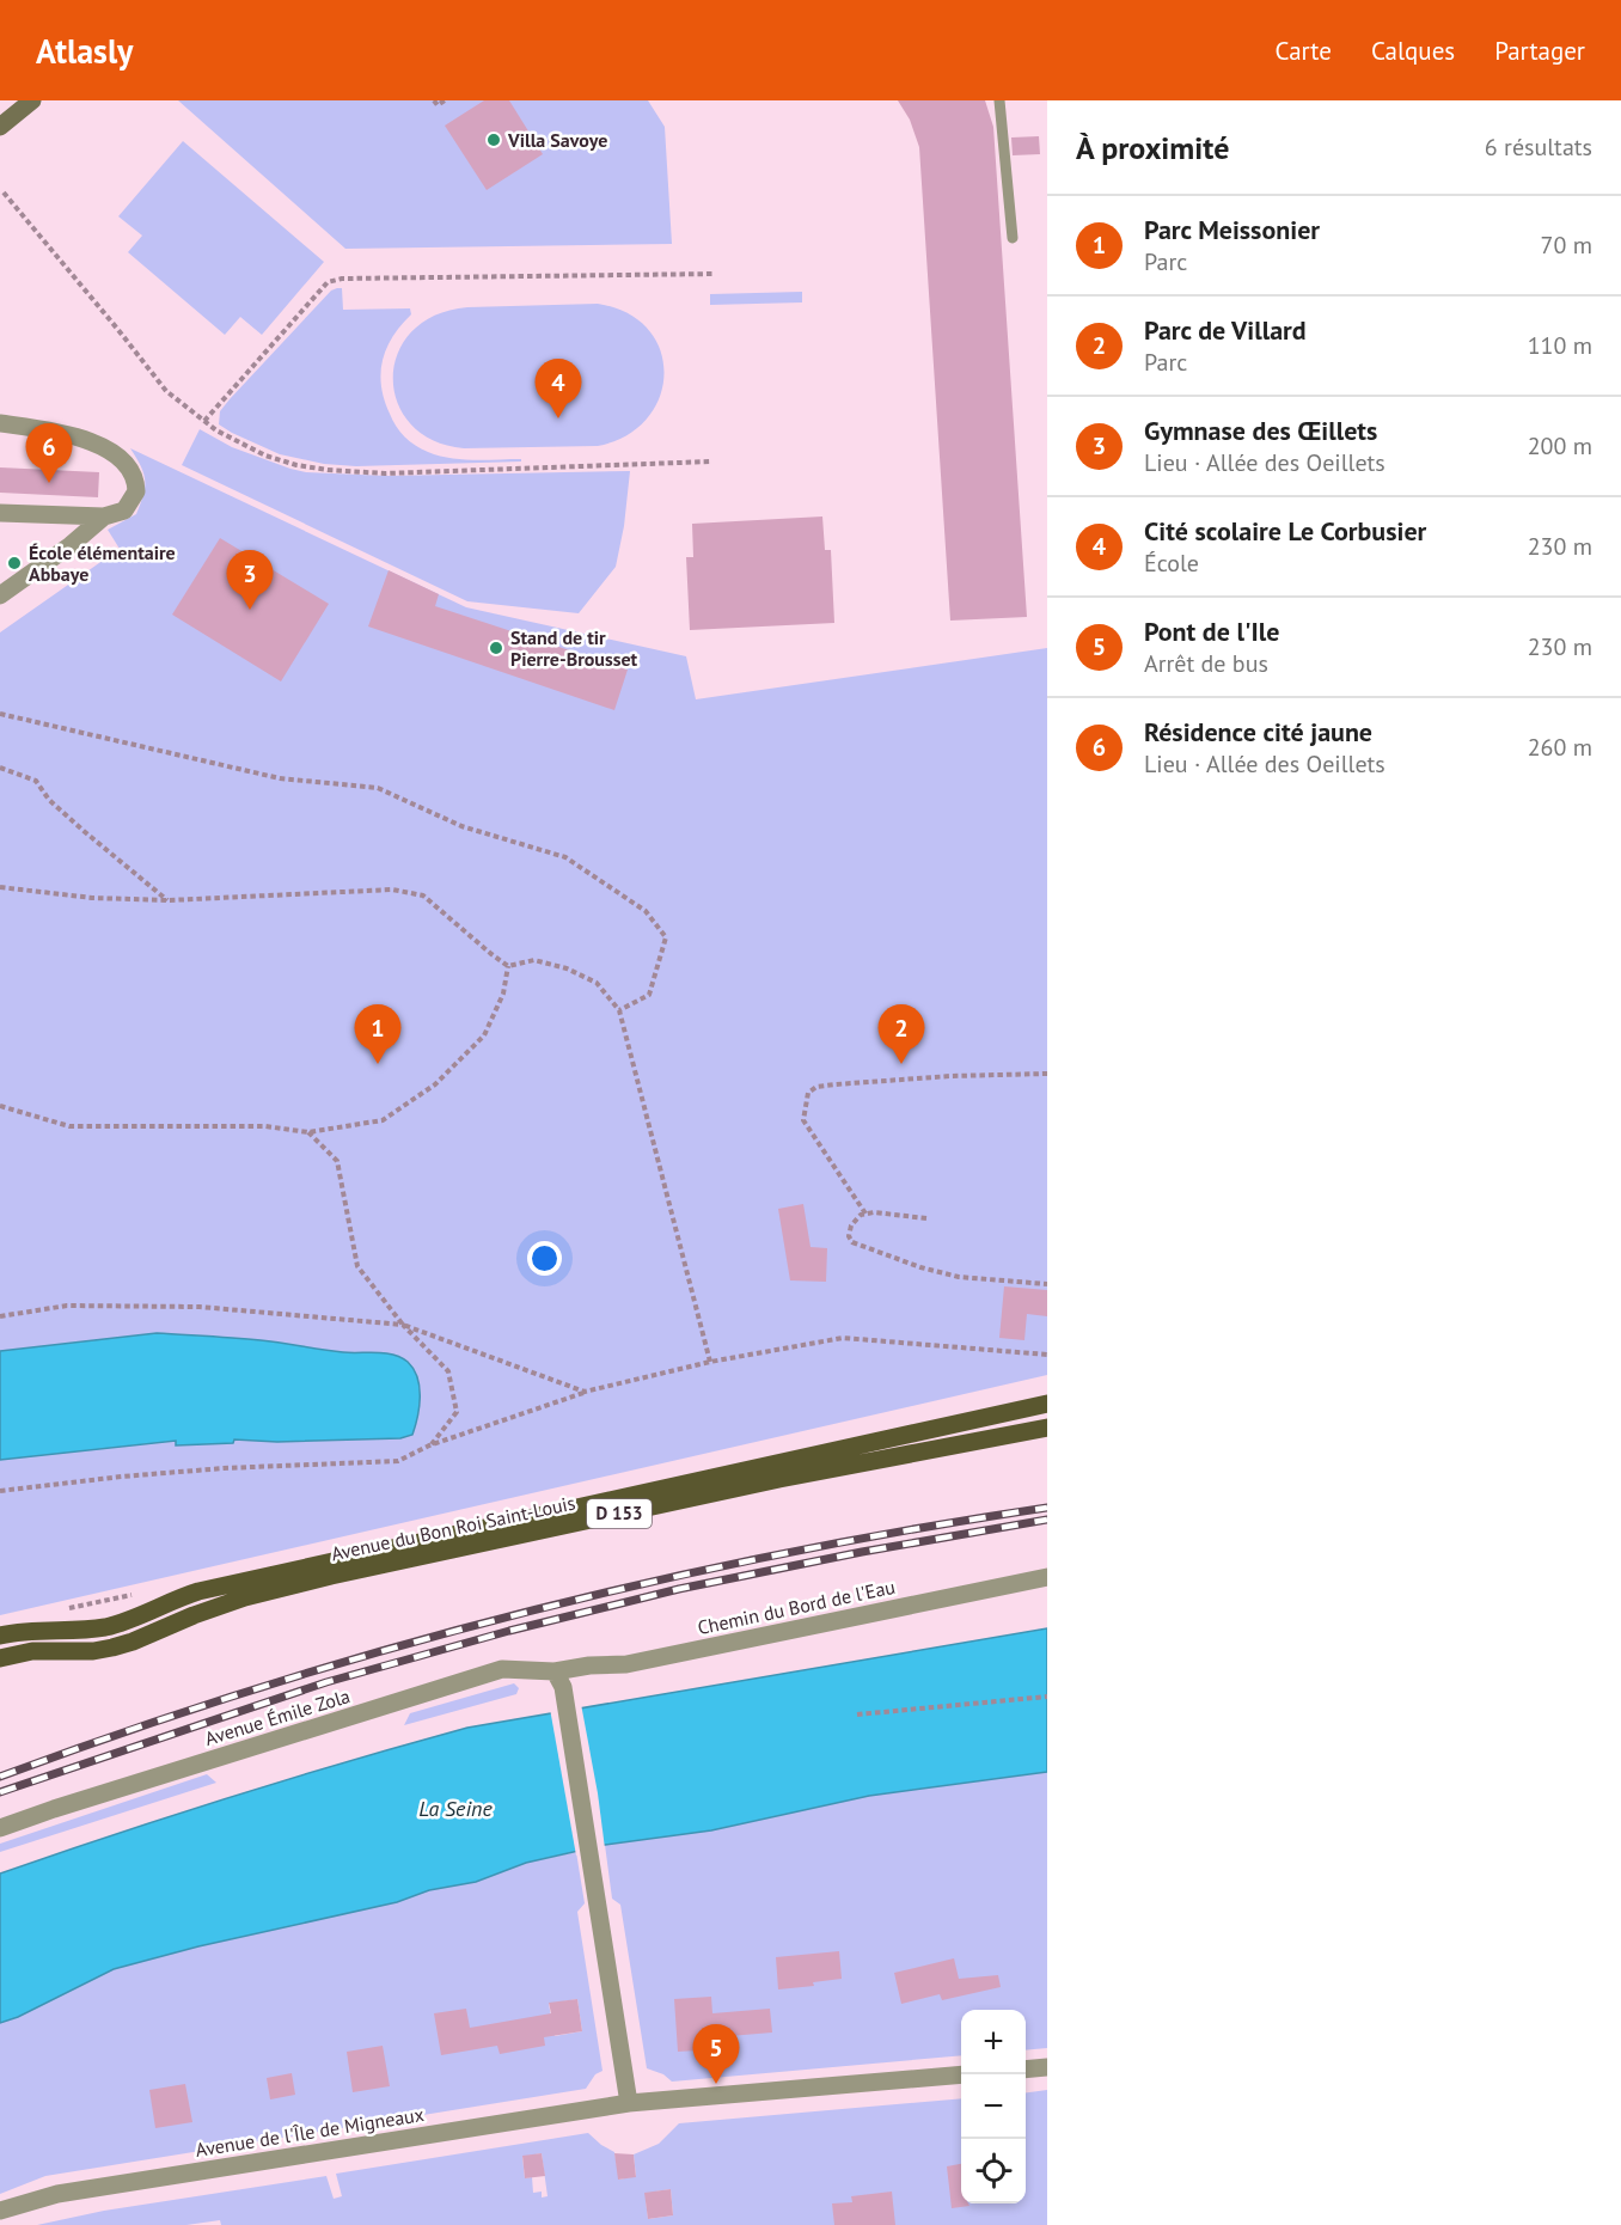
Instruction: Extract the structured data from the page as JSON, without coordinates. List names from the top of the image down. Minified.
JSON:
{"streets":{"main road":["D 153","Avenue du Bon Roi Saint-Louis"],"street":["Chemin du Bord de l'Eau","Avenue Émile Zola","Avenue de l'Île de Migneaux"]},"crossings":[["Chemin du Bord de l'Eau","Avenue Émile Zola"]],"water":["La Seine"],"places":["Villa Savoye","École élémentaire Abbaye","Stand de tir Pierre-Brousset"],"page":{"header":"Atlasly","nav":["Carte","Calques","Partager"],"heading":["À proximité","6 résultats"],"list":[{"mark":"1","name":"Parc Meissonier","note":"Parc","value":"70 m"},{"mark":"2","name":"Parc de Villard","note":"Parc","value":"110 m"},{"mark":"3","name":"Gymnase des Œillets","note":"Lieu · Allée des Oeillets","value":"200 m"},{"mark":"4","name":"Cité scolaire Le Corbusier","note":"École","value":"230 m"},{"mark":"5","name":"Pont de l'Ile","note":"Arrêt de bus","value":"230 m"},{"mark":"6","name":"Résidence cité jaune","note":"Lieu · Allée des Oeillets","value":"260 m"}],"pins":["4","6","3","1","2","5"],"map_buttons":["+","−"]}}
